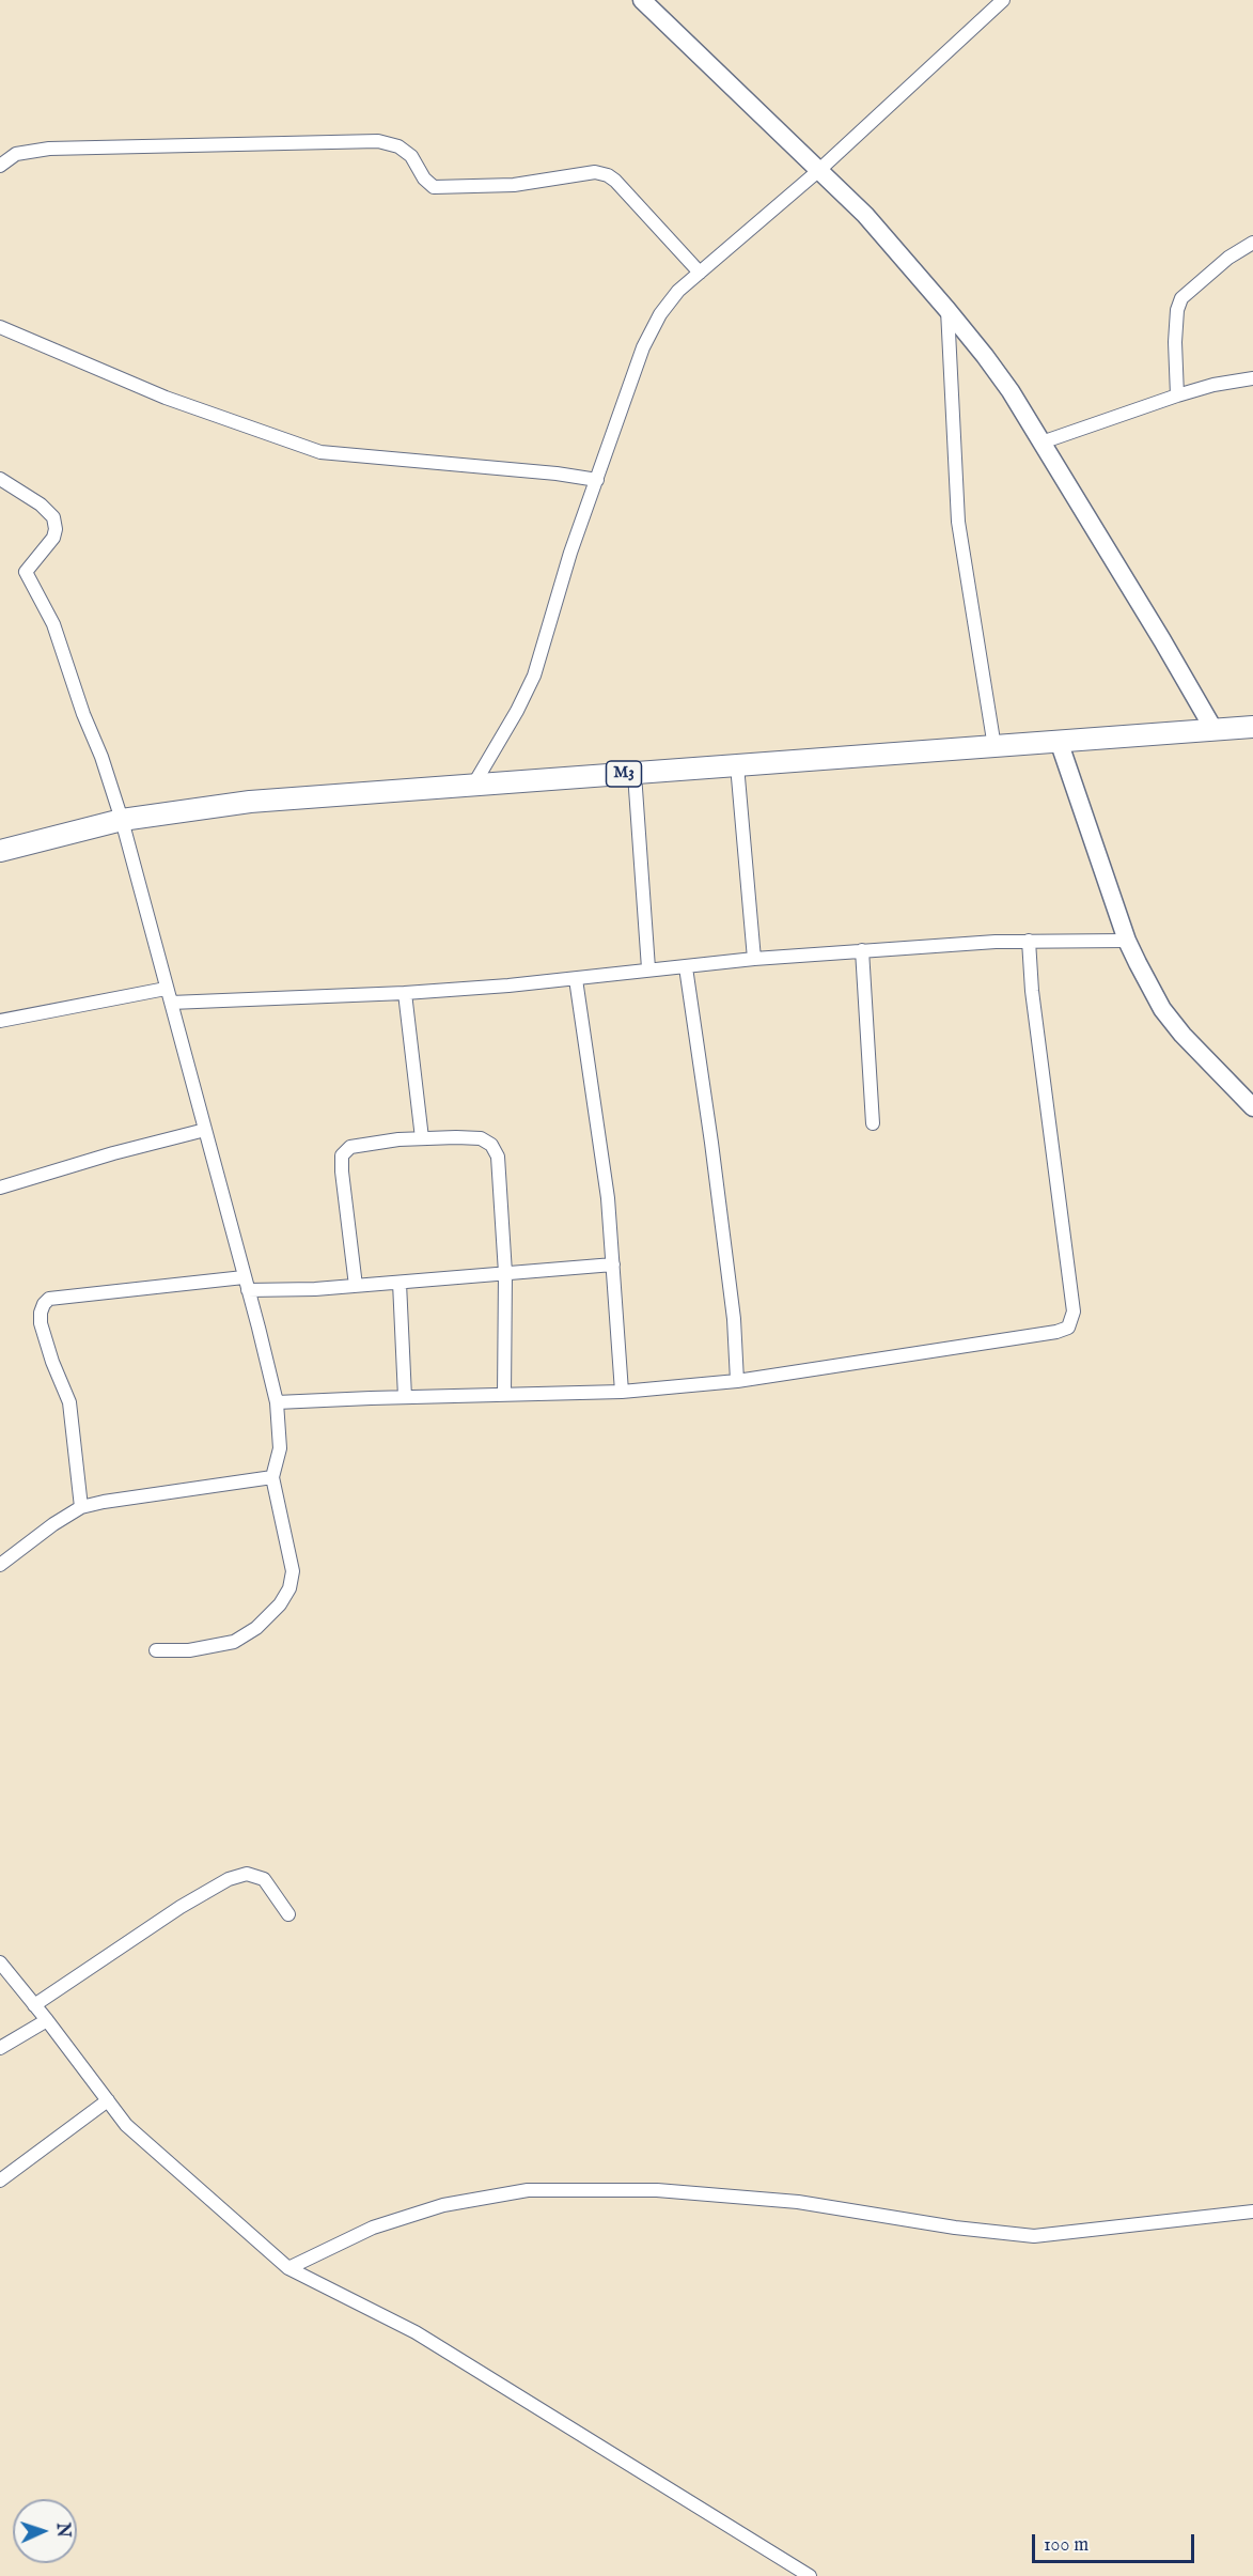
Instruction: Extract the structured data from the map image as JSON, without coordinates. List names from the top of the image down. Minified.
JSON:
{"streets":{"main road":["M3"]},"scale_bar":"100 m","north":"right"}
